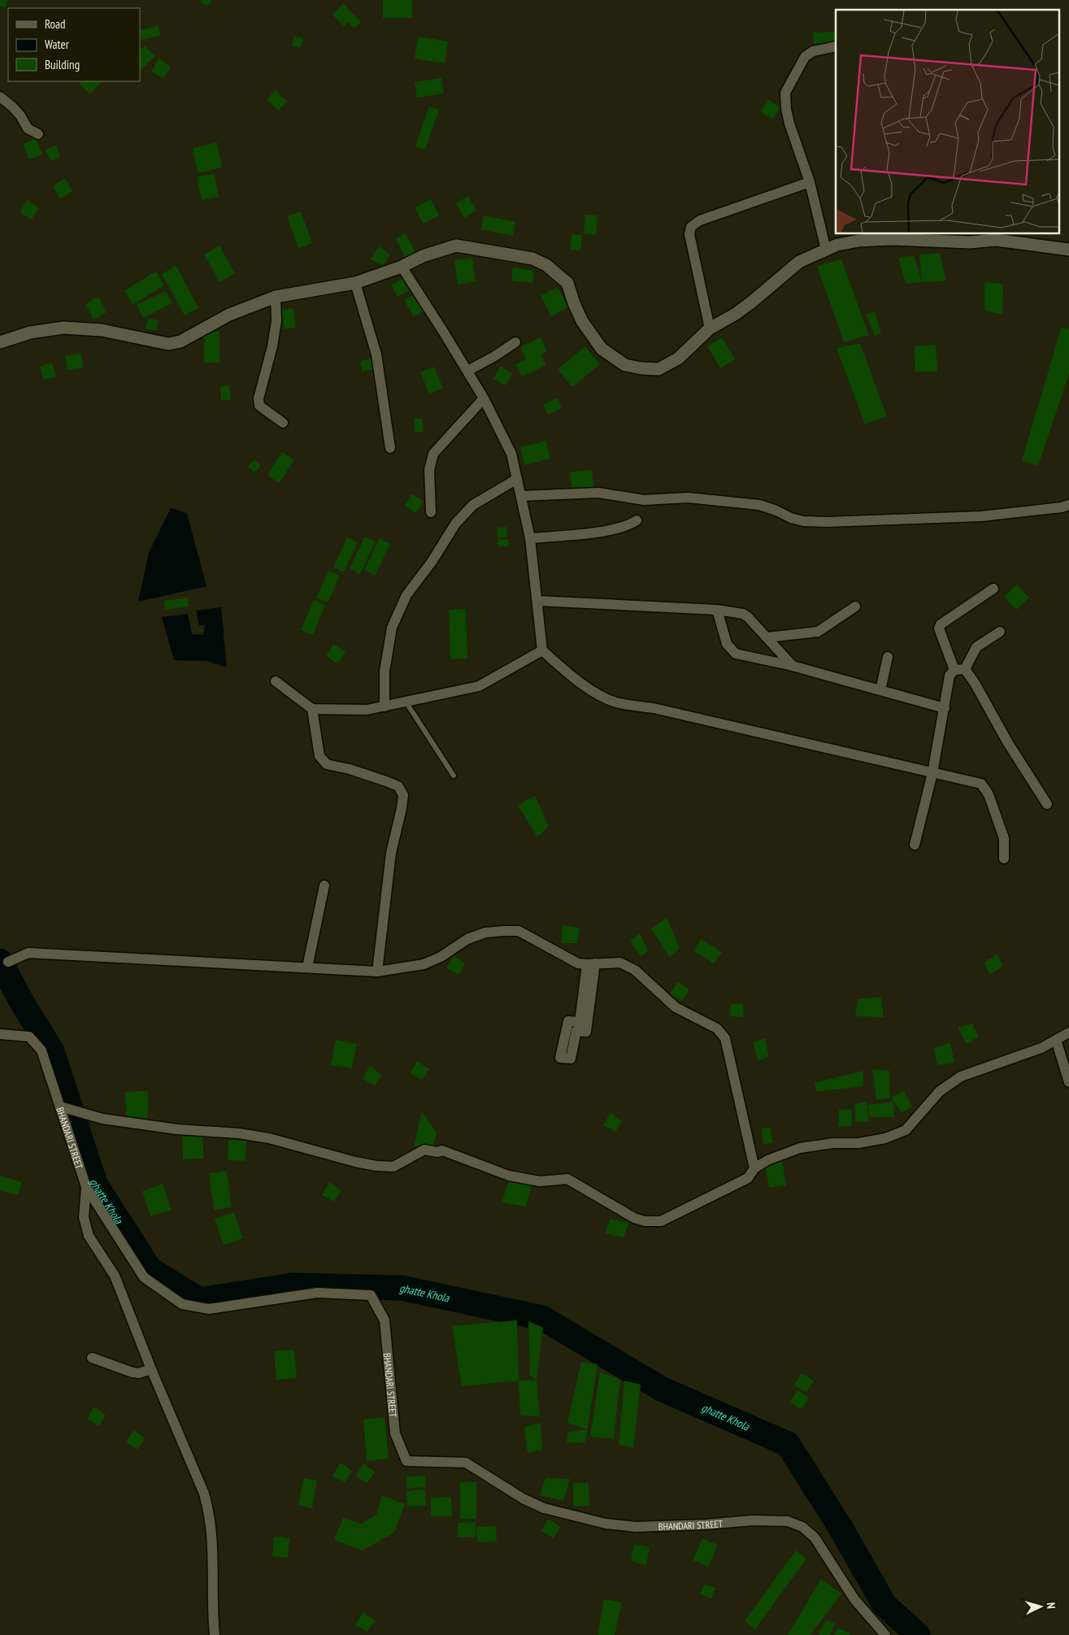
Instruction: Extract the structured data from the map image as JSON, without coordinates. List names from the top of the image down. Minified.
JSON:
{"streets":{"street":["BHANDARI STREET"]},"water":["ghatte Khola"],"legend":["Road","Water","Building"],"north":"right"}
